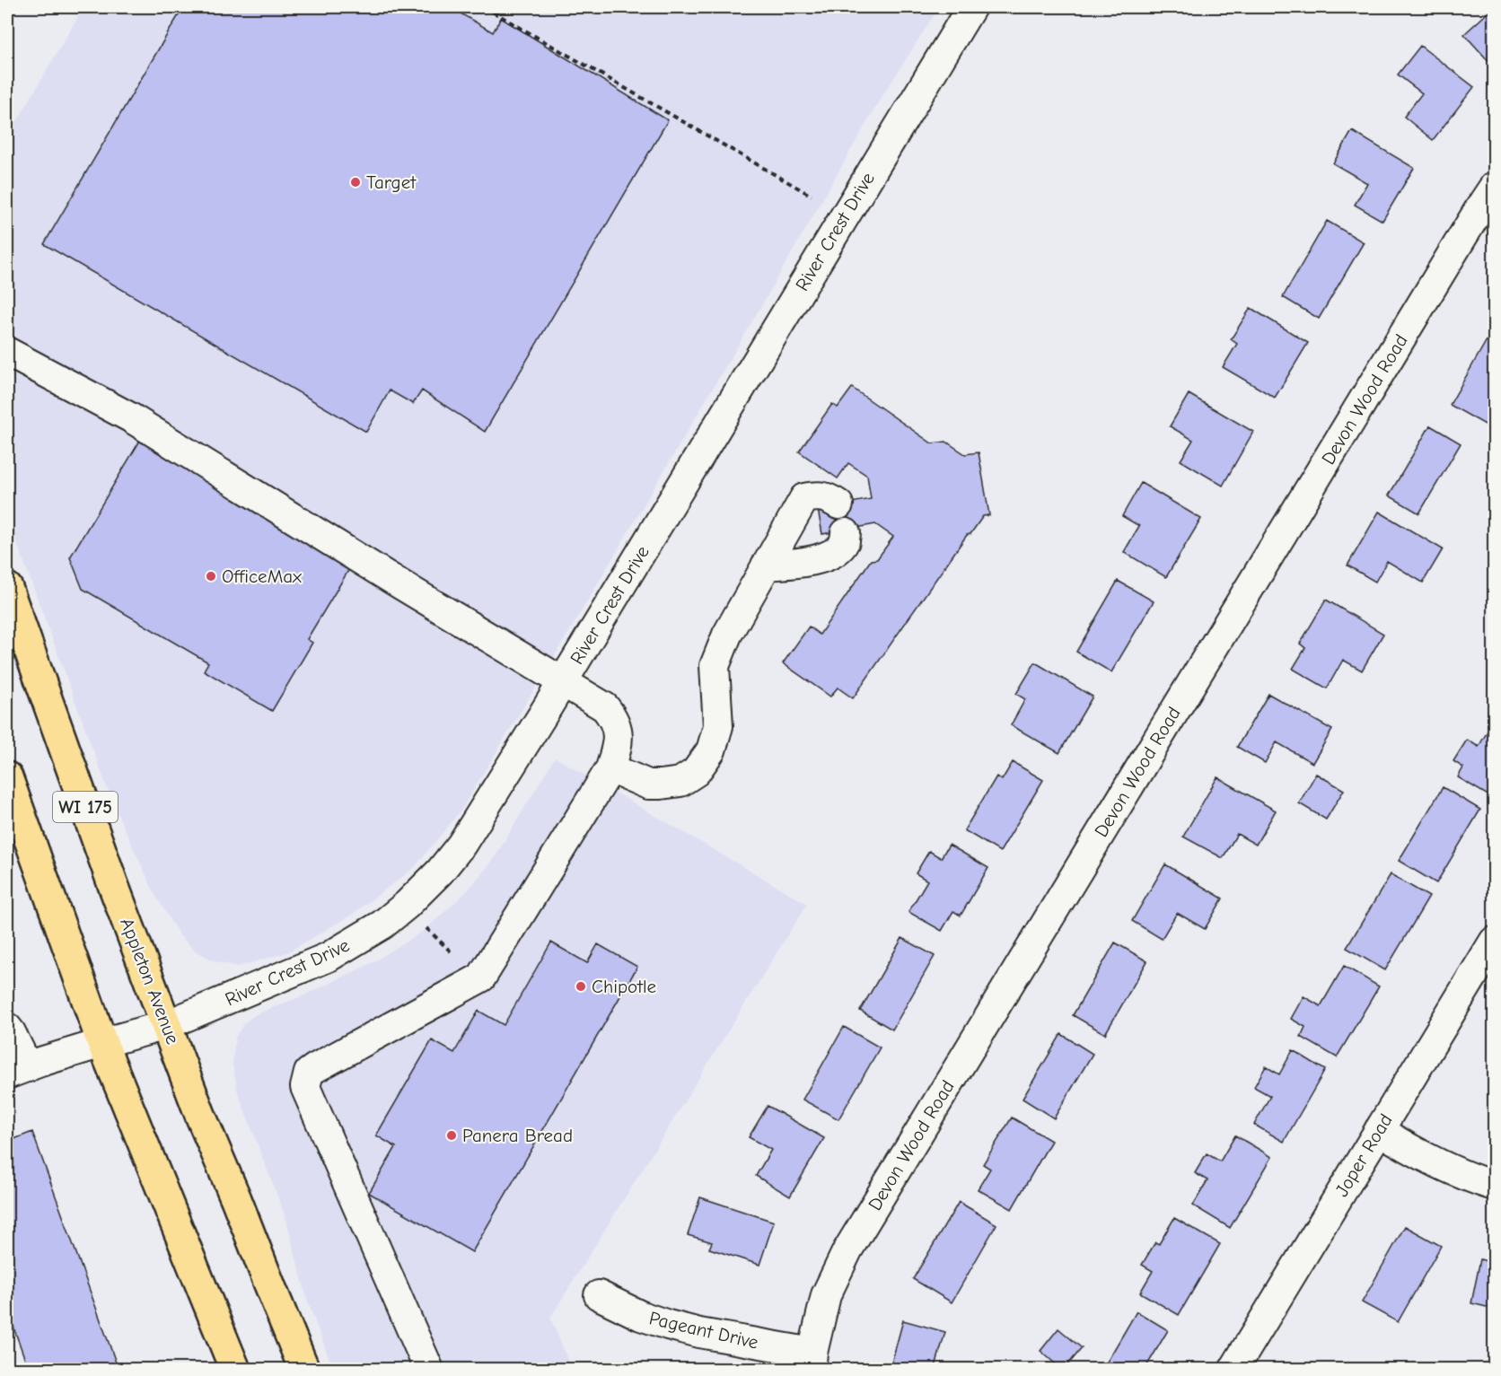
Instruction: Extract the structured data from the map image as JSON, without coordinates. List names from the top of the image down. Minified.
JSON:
{"streets":{"main road":["WI 175","Appleton Avenue"],"street":["River Crest Drive","Devon Wood Road","Joper Road","Pageant Drive"]},"crossings":[["River Crest Drive","WI 175"],["River Crest Drive","Appleton Avenue"],["Devon Wood Road","Pageant Drive"]],"places":["Target","OfficeMax","Chipotle","Panera Bread"]}
